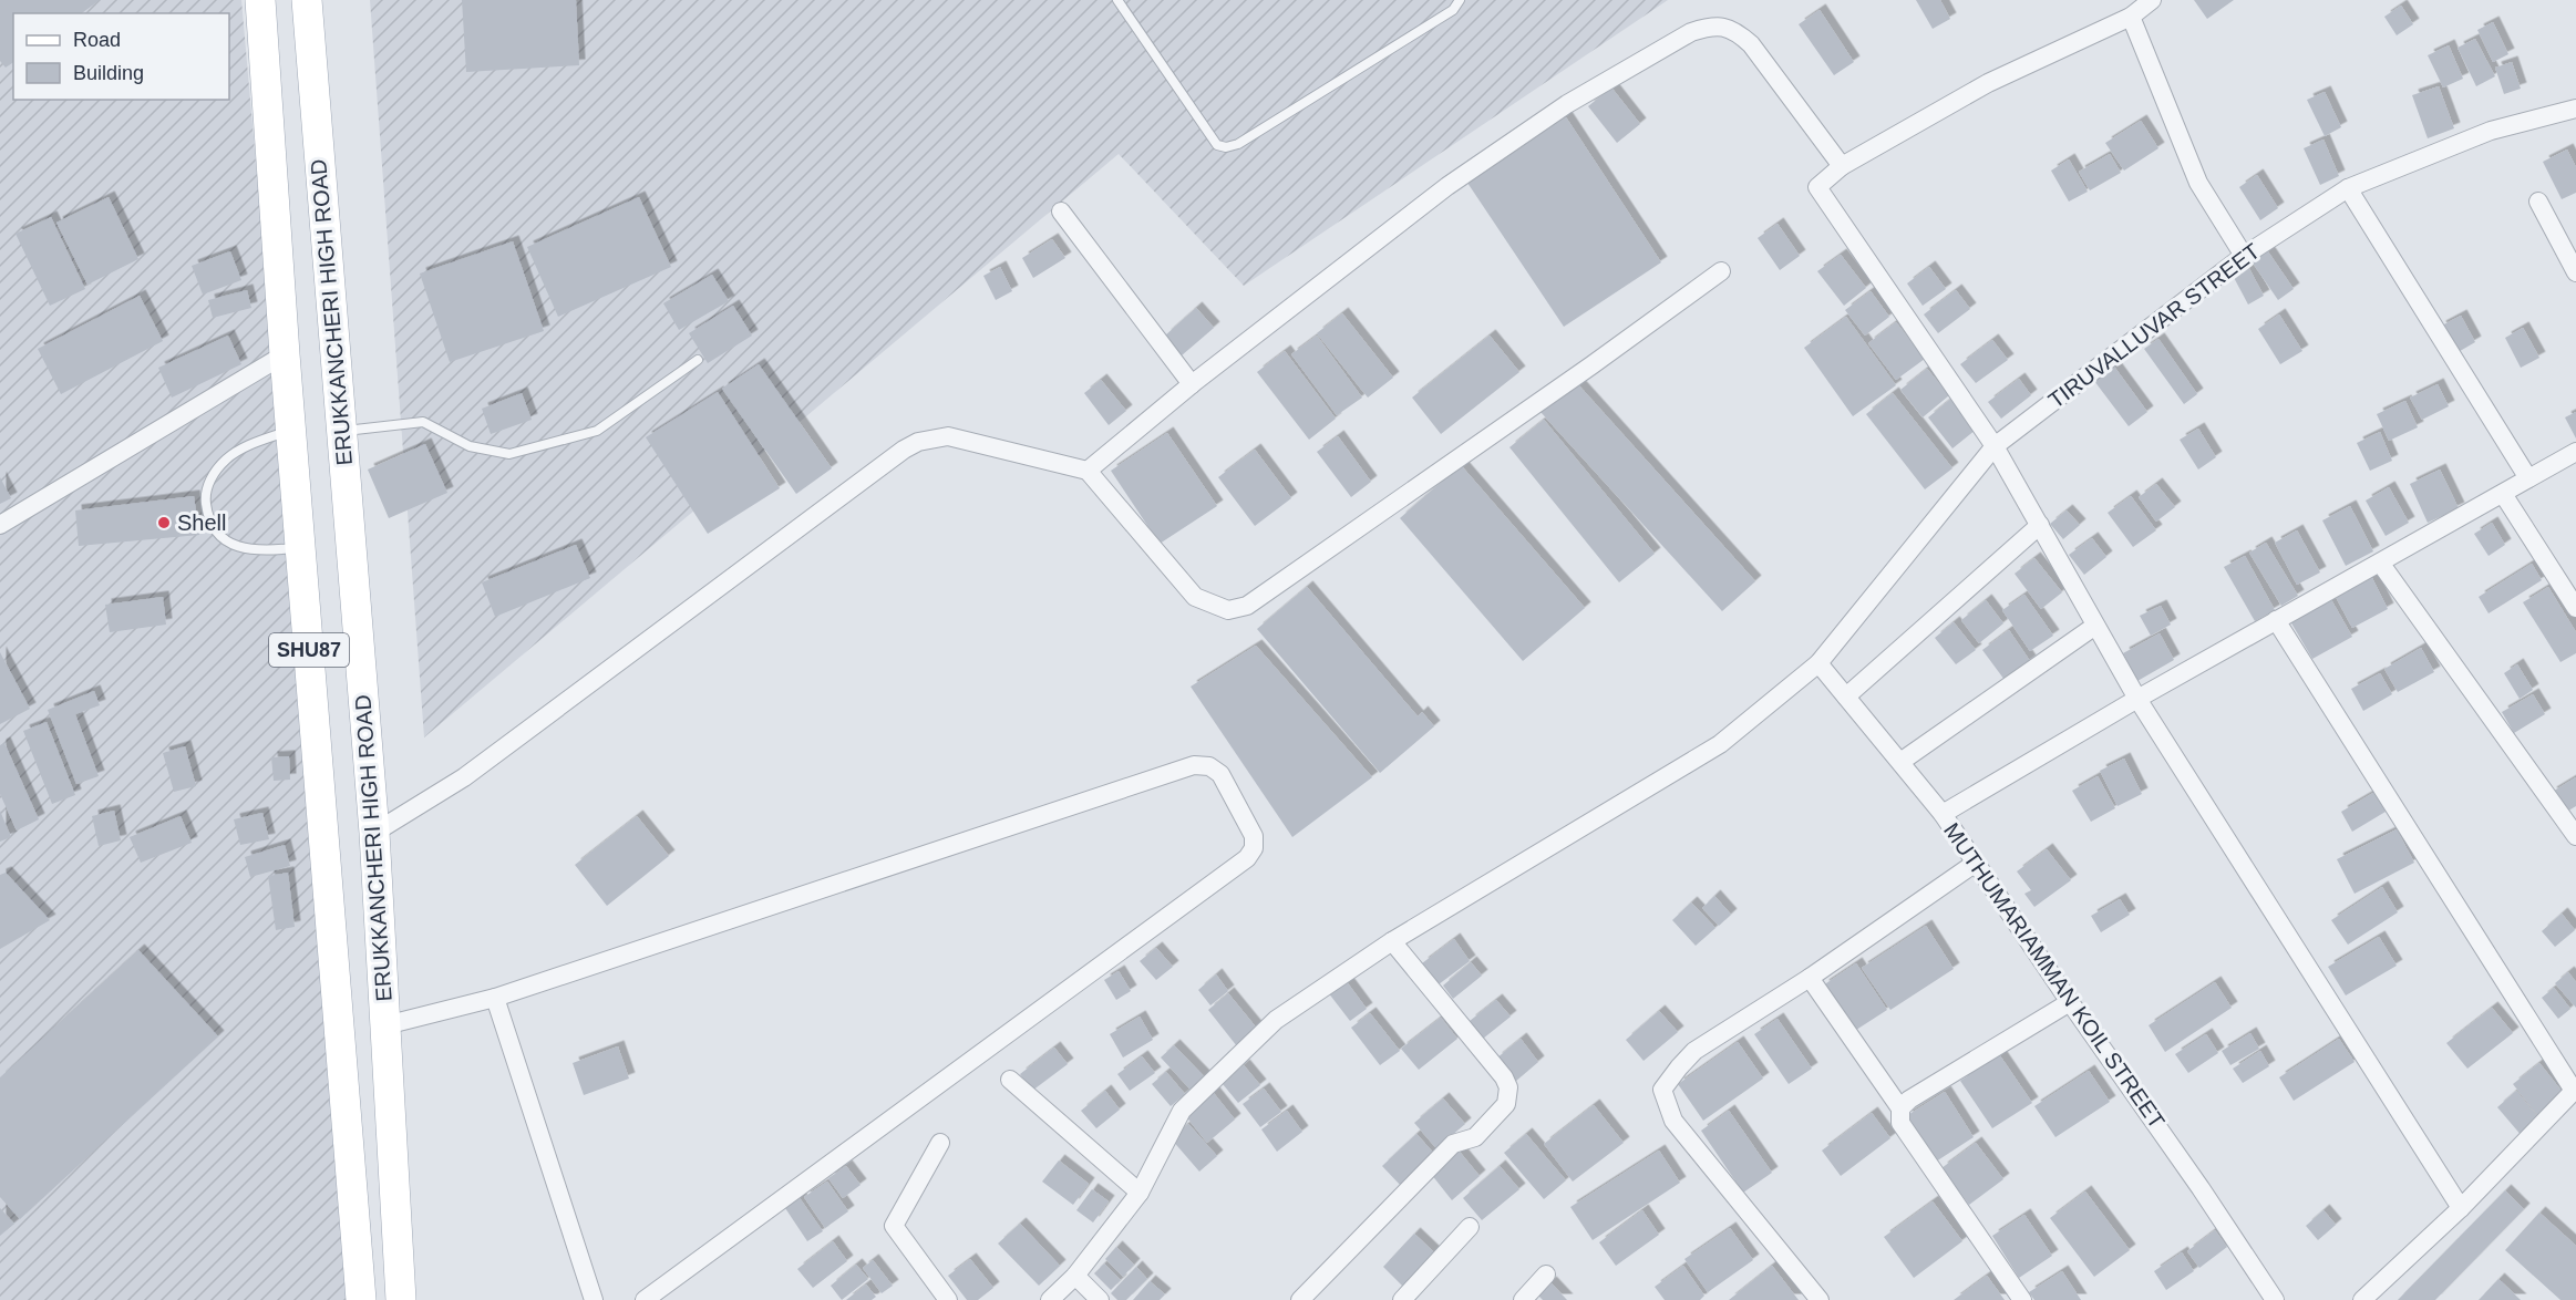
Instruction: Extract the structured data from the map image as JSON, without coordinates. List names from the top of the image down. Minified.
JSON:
{"streets":{"main road":["ERUKKANCHERI HIGH ROAD","SHU87"],"street":["TIRUVALLUVAR STREET","MUTHUMARIAMMAN KOIL STREET"]},"crossings":[["TIRUVALLUVAR STREET","MUTHUMARIAMMAN KOIL STREET"]],"places":["Shell"],"legend":["Road","Building"]}
